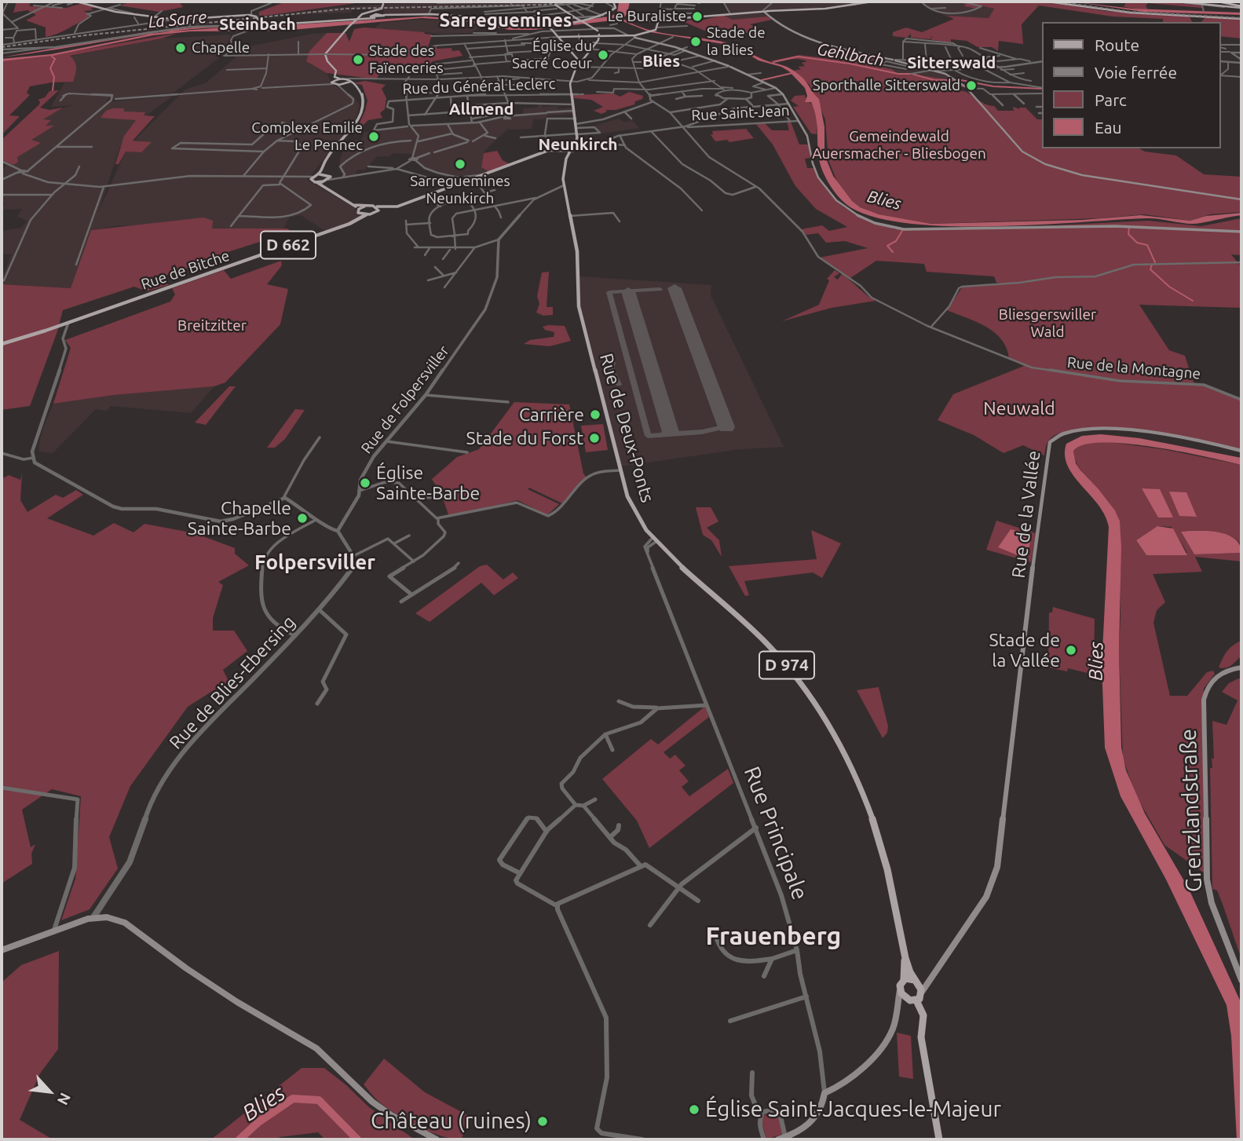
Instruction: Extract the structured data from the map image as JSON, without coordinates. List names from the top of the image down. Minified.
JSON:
{"streets":{"main road":["D 662","Rue de Bitche","Rue de Deux-Ponts","Rue de la Vallée","D 974","Grenzlandstraße","Rue Principale"],"street":["Rue du Général Leclerc","Rue Saint-Jean","Rue de la Montagne","Rue de Folpersviller","Rue de Blies-Ebersing"]},"crossings":[["Rue du Général Leclerc","Rue de Deux-Ponts"],["Rue Saint-Jean","Rue de la Montagne"],["D 662","Rue de Bitche"],["Rue de Deux-Ponts","Rue Principale"]],"districts":["Sarreguemines","Steinbach","Blies","Sitterswald","Allmend","Neunkirch","Folpersviller","Frauenberg"],"water":["La Sarre","Gehlbach","Blies"],"parks":["Gemeindewald Auersmacher - Bliesbogen","Bliesgerswiller Wald","Breitzitter","Neuwald"],"places":["Le Buraliste","Stade de la Blies","Chapelle","Église du Sacré Coeur","Stade des Faïenceries","Sporthalle Sitterswald","Complexe Emilie Le Pennec","Sarreguemines Neunkirch","Carrière","Stade du Forst","Église Sainte-Barbe","Chapelle Sainte-Barbe","Stade de la Vallée","Église Saint-Jacques-le-Majeur","Château (ruines)"],"legend":["Route","Voie ferrée","Parc","Eau"],"north":"bottom right"}
